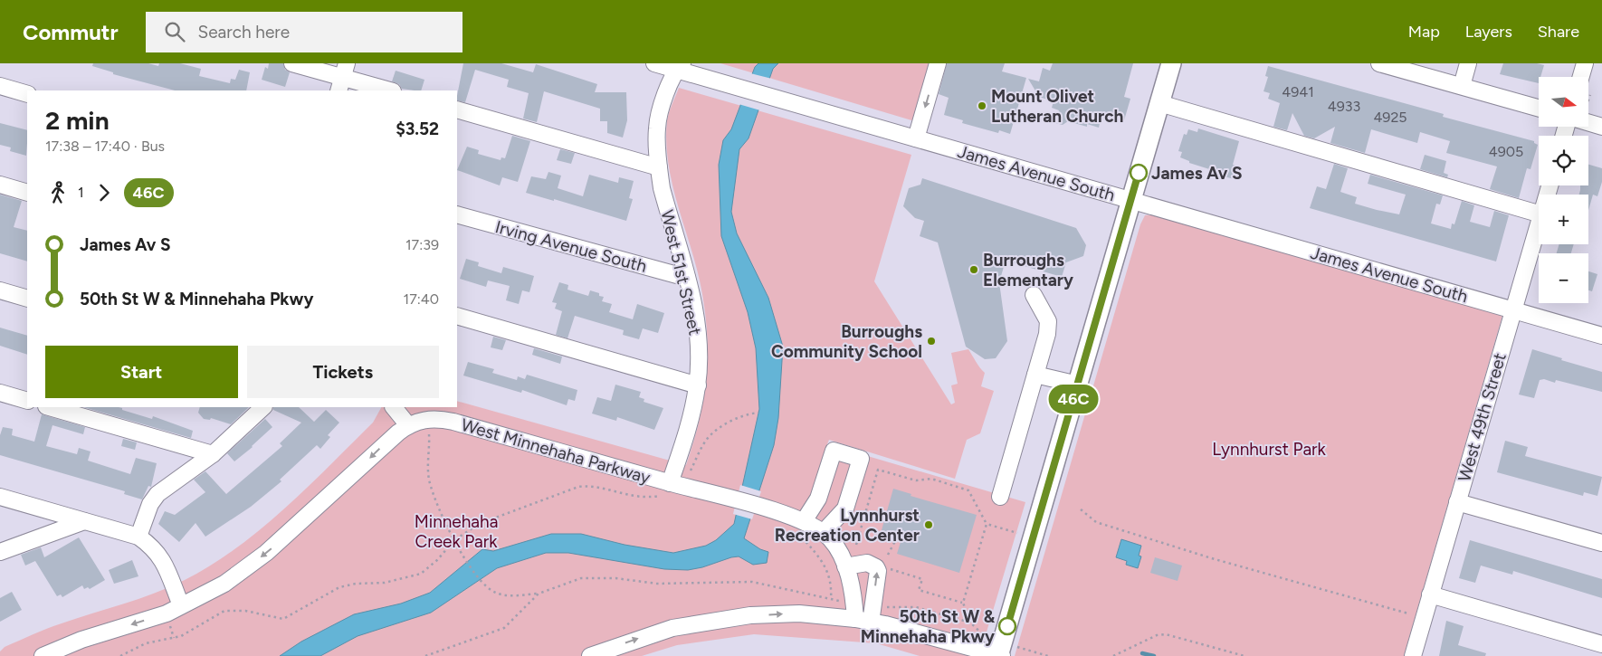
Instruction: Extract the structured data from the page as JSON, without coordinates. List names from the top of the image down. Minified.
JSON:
{"streets":{"street":["James Avenue South","Irving Avenue South","West 51st Street","West 49th Street","West Minnehaha Parkway"]},"crossings":[["James Avenue South","West 51st Street"],["James Avenue South","West 49th Street"],["Irving Avenue South","West 51st Street"],["West 51st Street","West Minnehaha Parkway"]],"parks":["Lynnhurst Park","Minnehaha Creek Park"],"places":["Mount Olivet Lutheran Church","James Av S","Burroughs Elementary","Burroughs Community School","Lynnhurst Recreation Center","50th St W & Minnehaha Pkwy"],"lines":["bus line 46C"],"house_numbers":["4941","4933","4925","4905"],"north":"right","page":{"header":"Commutr","search":"Search here","nav":["Map","Layers","Share"],"on_map":"46C","map_buttons":["+","−"],"heading":["2 min","17:38 – 17:40 · Bus","$3.52"],"legs":["1","46C"],"list":[{"name":"James Av S","value":"17:39"},{"name":"50th St W & Minnehaha Pkwy","value":"17:40"}],"buttons":["Start","Tickets"]}}
